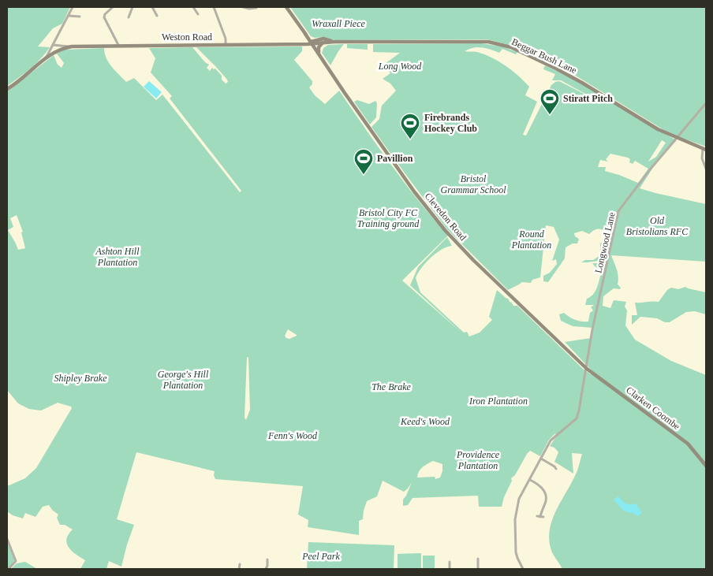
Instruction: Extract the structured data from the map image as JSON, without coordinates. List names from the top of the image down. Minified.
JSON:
{"streets":{"main road":["Weston Road","Beggar Bush Lane","Clevedon Road","Clarken Coombe"],"street":["Longwood Lane"]},"crossings":[["Weston Road","Beggar Bush Lane"],["Weston Road","Clevedon Road"],["Beggar Bush Lane","Clevedon Road"],["Beggar Bush Lane","Longwood Lane"],["Clevedon Road","Longwood Lane"],["Clevedon Road","Clarken Coombe"],["Longwood Lane","Clarken Coombe"]],"parks":["Wraxall Piece","Long Wood","Bristol Grammar School","Bristol City FC Training ground","Old Bristolians RFC","Round Plantation","Ashton Hill Plantation","George's Hill Plantation","Shipley Brake","The Brake","Iron Plantation","Keed's Wood","Fenn's Wood","Providence Plantation","Peel Park"],"places":{"sports":["Stiratt Pitch","Firebrands Hockey Club","Pavillion"]}}
